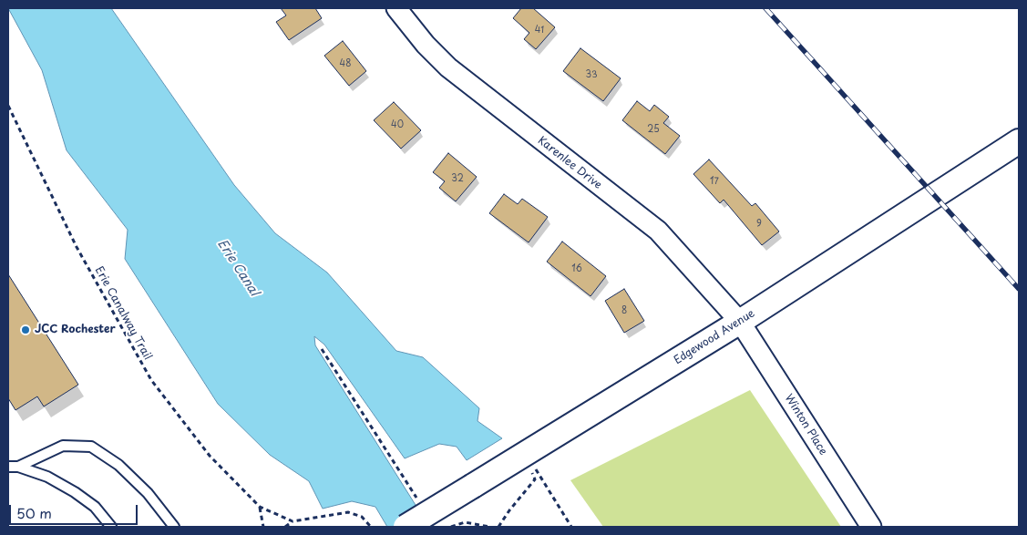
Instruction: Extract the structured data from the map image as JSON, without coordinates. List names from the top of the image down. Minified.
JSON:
{"streets":{"street":["Karenlee Drive","Edgewood Avenue","Winton Place"],"path":["Erie Canalway Trail"]},"crossings":[["Karenlee Drive","Edgewood Avenue"],["Karenlee Drive","Winton Place"],["Edgewood Avenue","Winton Place"]],"water":["Erie Canal"],"places":["JCC Rochester"],"house_numbers":["41","48","33","40","25","32","17","9","16","8"],"scale_bar":"50 m"}
